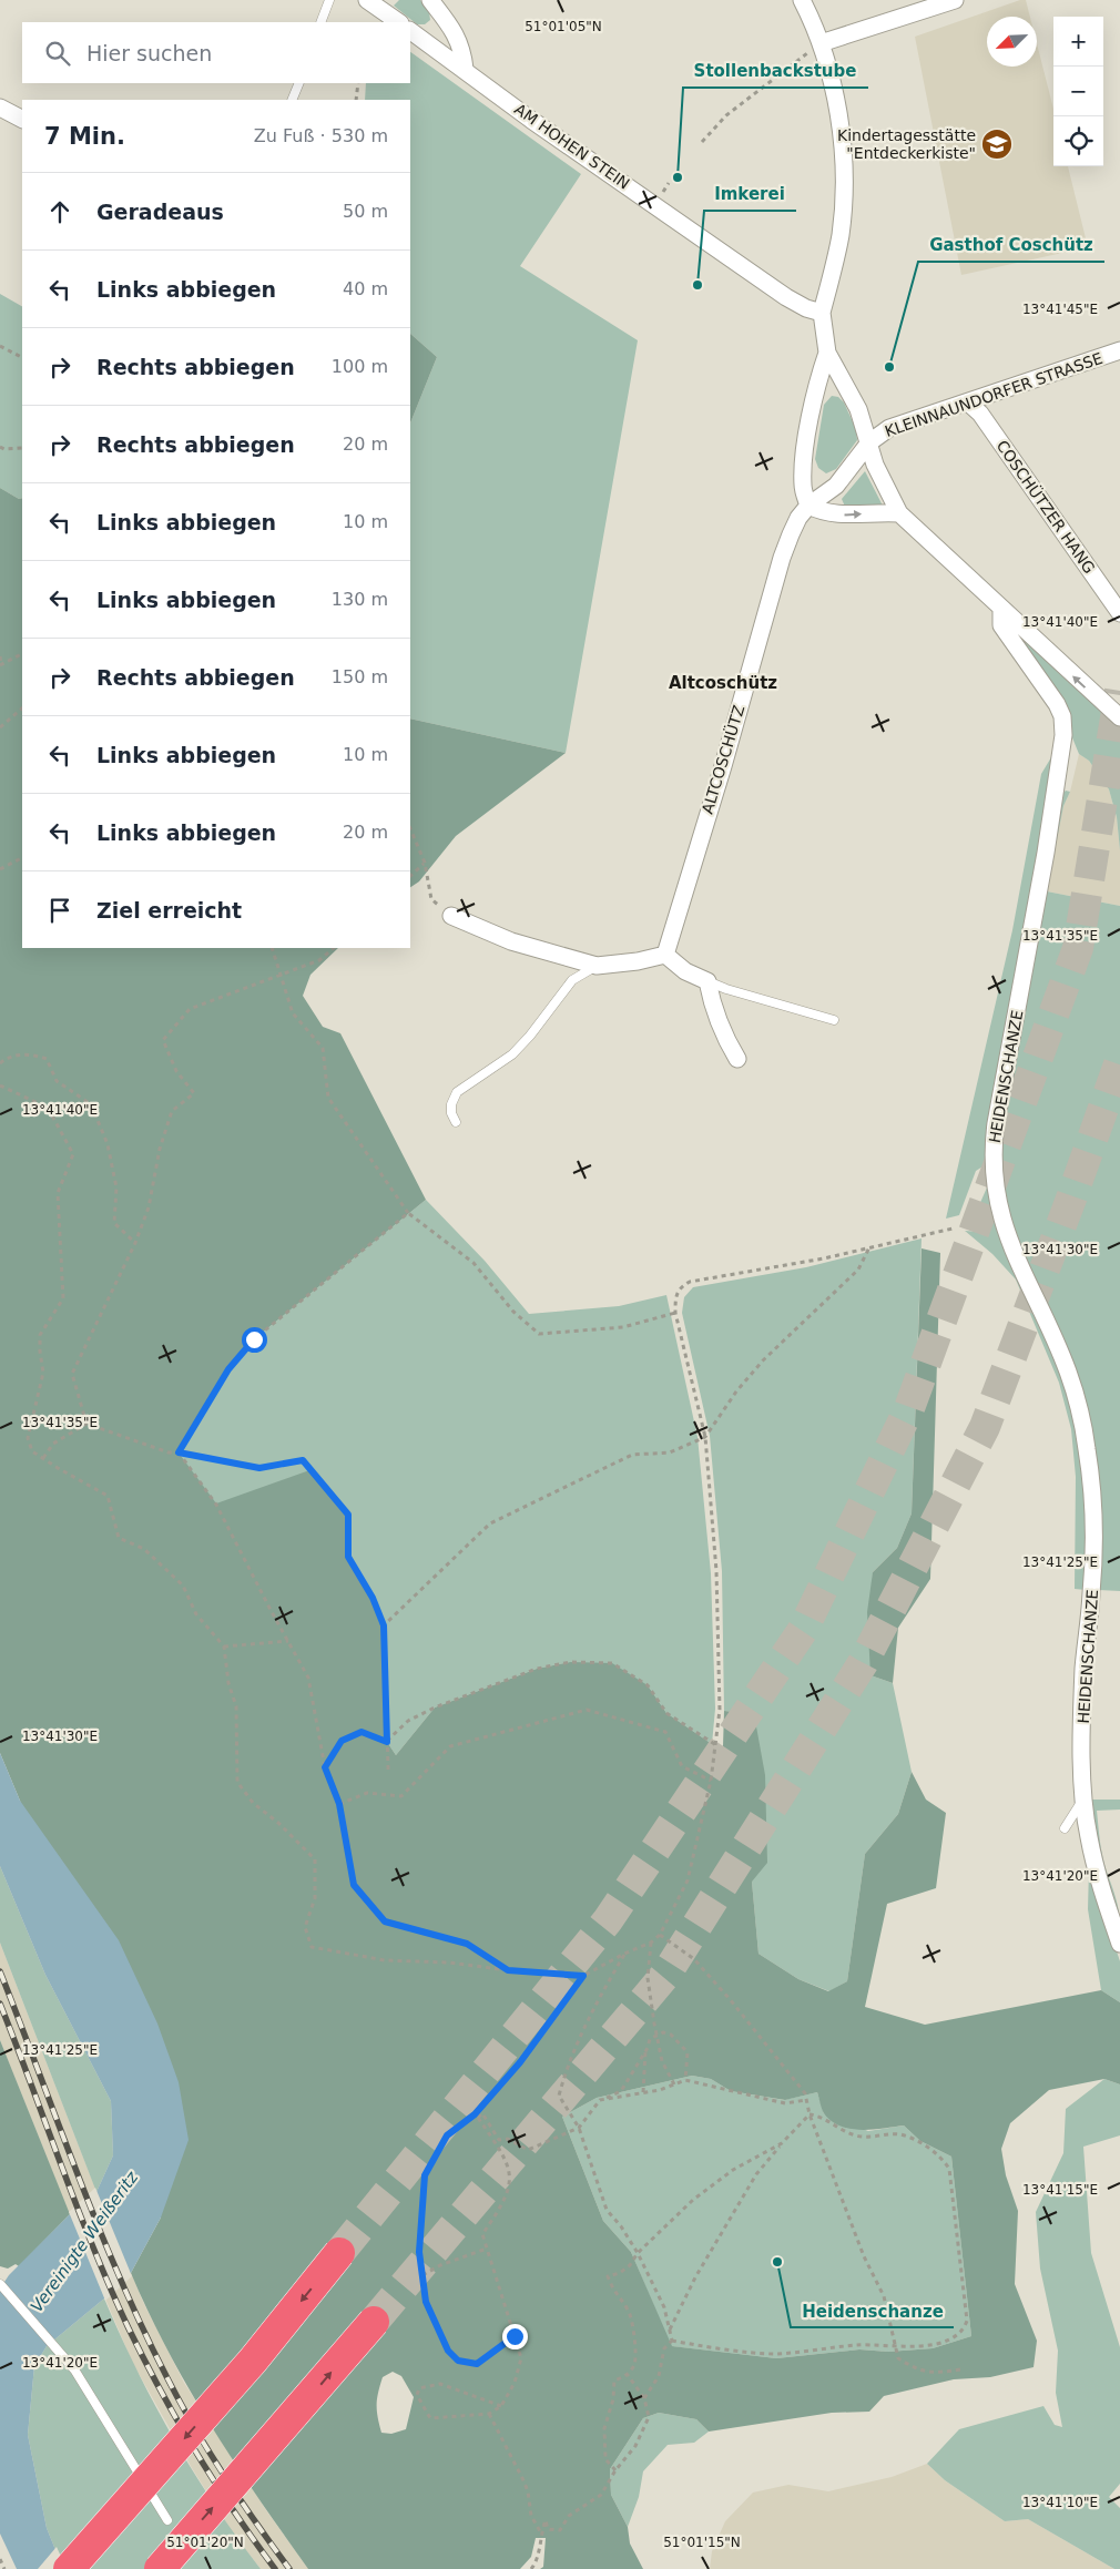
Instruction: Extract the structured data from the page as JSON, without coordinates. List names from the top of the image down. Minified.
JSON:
{"streets":{"street":["AM HOHEN STEIN","KLEINNAUNDORFER STRASSE","COSCHÜTZER HANG","ALTCOSCHÜTZ","HEIDENSCHANZE"]},"crossings":[["KLEINNAUNDORFER STRASSE","COSCHÜTZER HANG"],["KLEINNAUNDORFER STRASSE","ALTCOSCHÜTZ"]],"districts":["Altcoschütz"],"water":["Vereinigte Weißeritz"],"places":{"school or university":["Kindertagesstätte \"Entdeckerkiste\""],"other":["Stollenbackstube","Imkerei","Gasthof Coschütz","Heidenschanze"]},"north":"bottom left","page":{"map_buttons":["+","−"],"search":"Hier suchen","heading":["7 Min.","Zu Fuß · 530 m"],"list":[["Geradeaus","50 m"],["Links abbiegen","40 m"],["Rechts abbiegen","100 m"],["Rechts abbiegen","20 m"],["Links abbiegen","10 m"],["Links abbiegen","130 m"],["Rechts abbiegen","150 m"],["Links abbiegen","10 m"],["Links abbiegen","20 m"],"Ziel erreicht"]},"coordinates":["51°01'05\"N","13°41'45\"E","13°41'40\"E","13°41'35\"E","13°41'30\"E","13°41'25\"E","13°41'20\"E","13°41'15\"E","13°41'10\"E","51°01'20\"N","51°01'15\"N"]}
